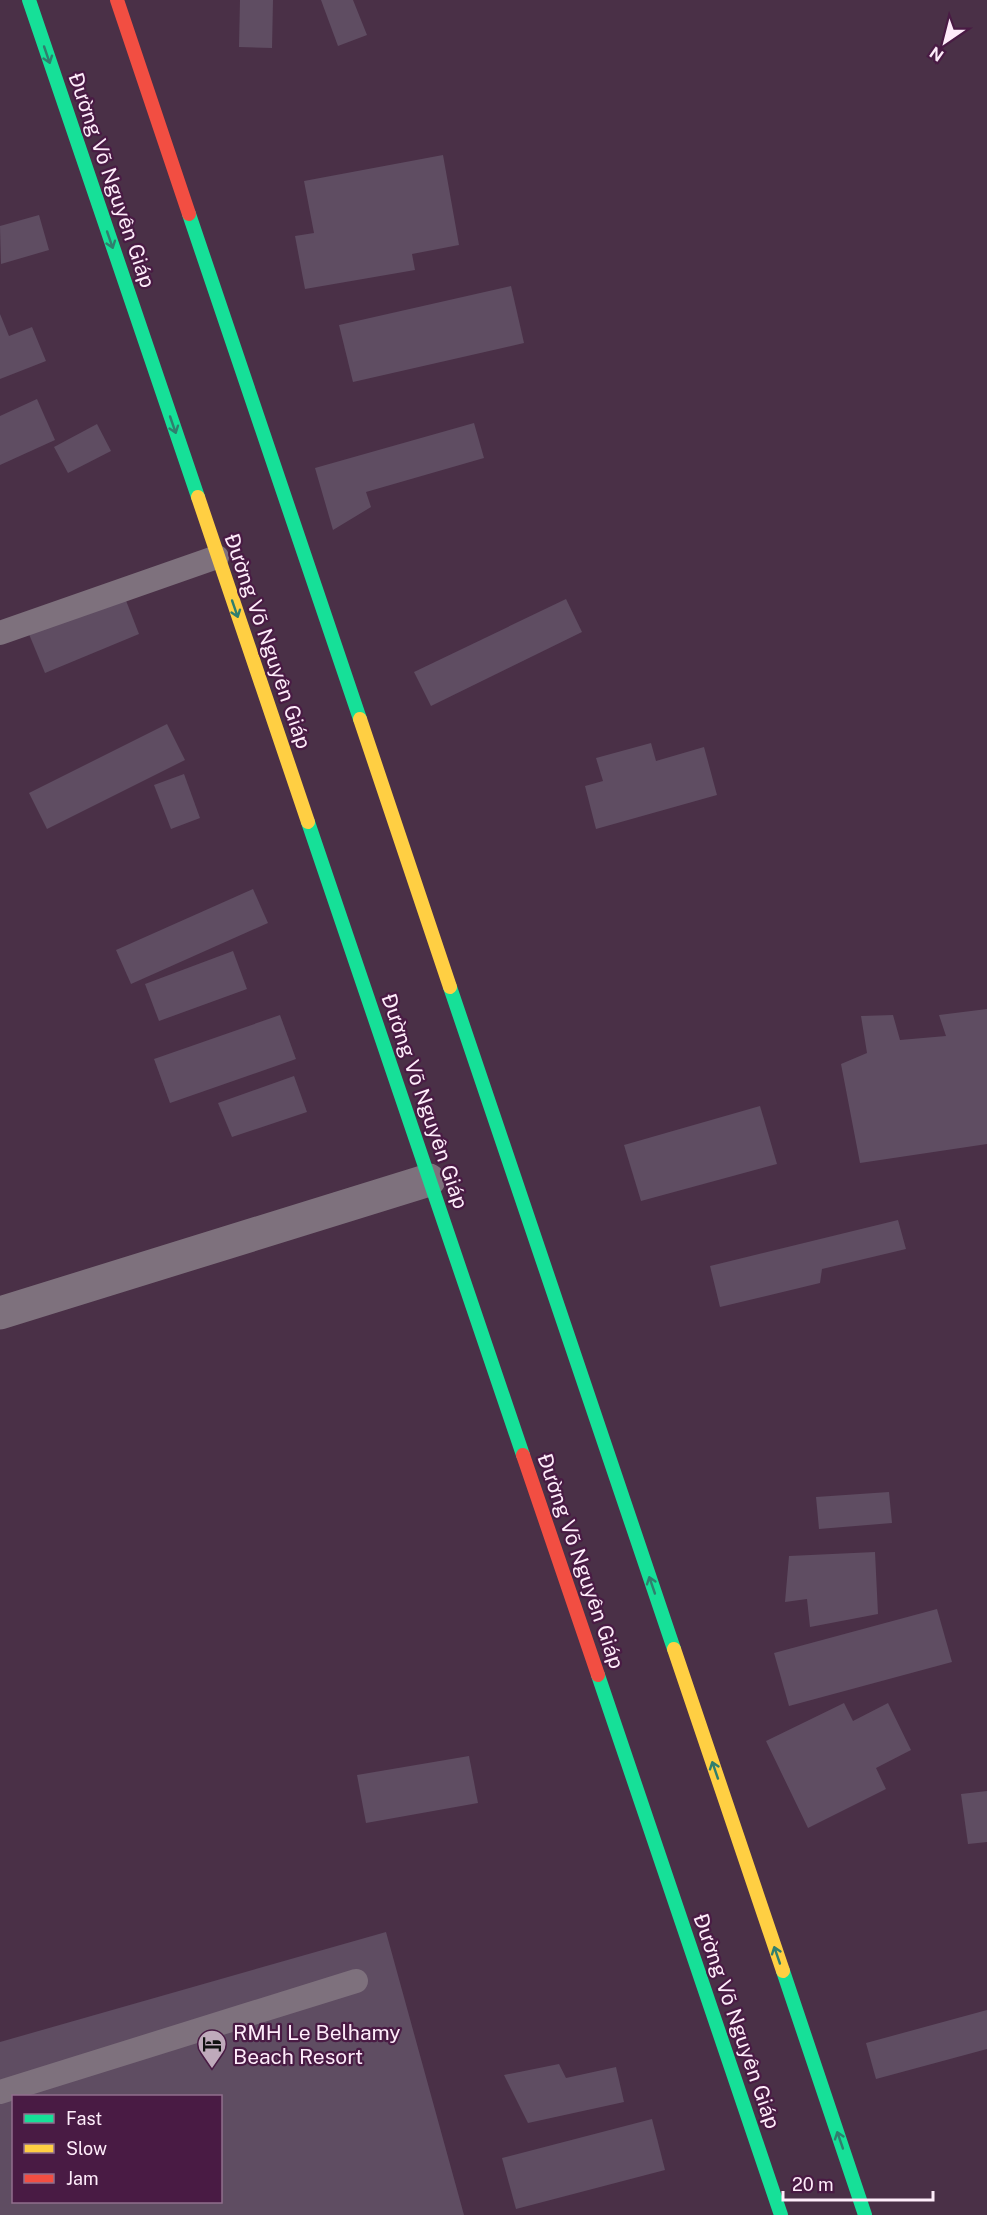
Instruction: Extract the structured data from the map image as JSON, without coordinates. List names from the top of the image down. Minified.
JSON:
{"streets":{"main road":["Đường Võ Nguyên Giáp"]},"places":{"hotel":["RMH Le Belhamy Beach Resort"]},"legend":["Fast","Slow","Jam"],"scale_bar":"20 m","north":"bottom left"}
